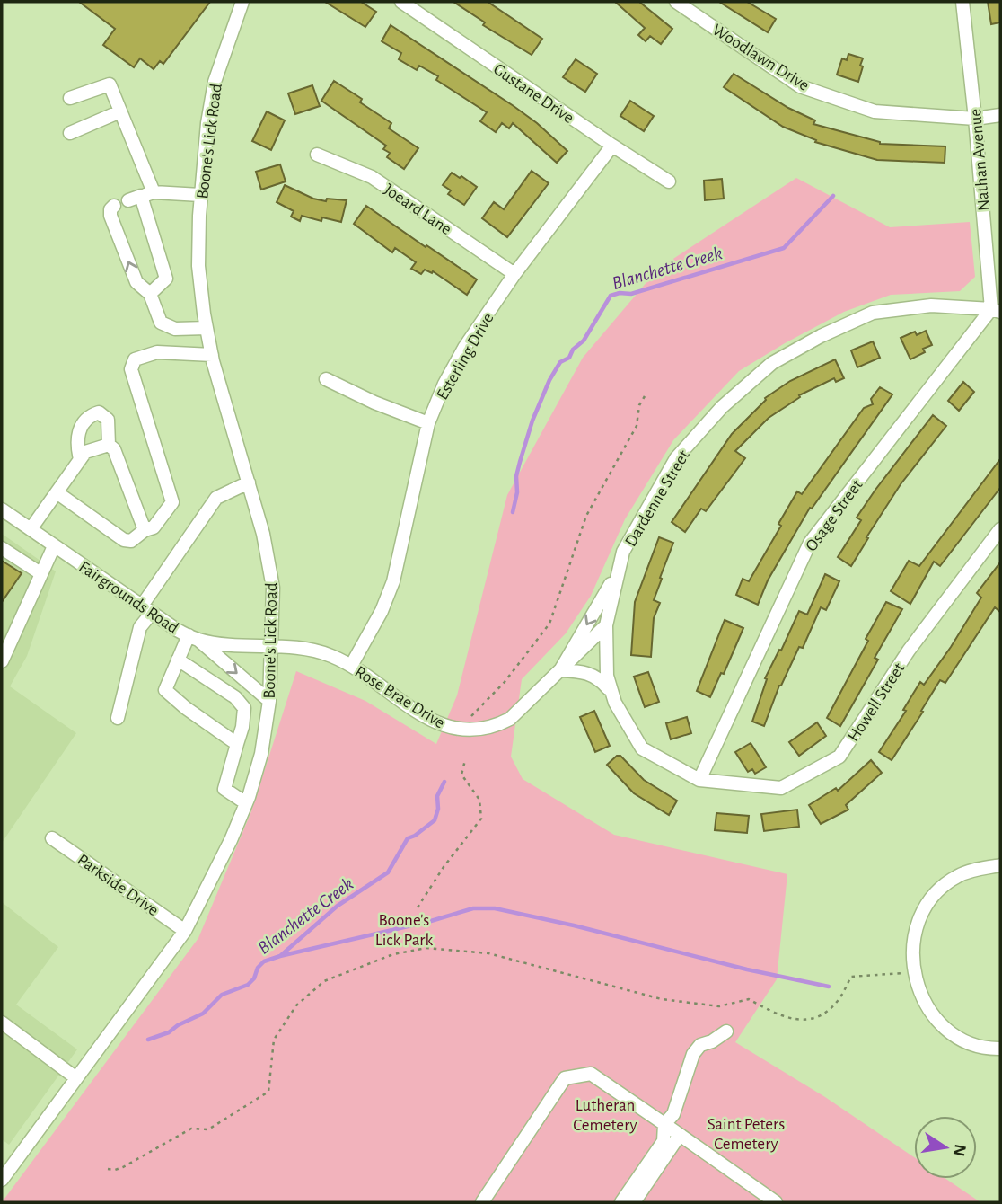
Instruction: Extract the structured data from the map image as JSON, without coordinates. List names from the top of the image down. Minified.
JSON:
{"streets":{"street":["Woodlawn Drive","Gustane Drive","Boone's Lick Road","Nathan Avenue","Joeard Lane","Esterling Drive","Dardenne Street","Osage Street","Fairgrounds Road","Rose Brae Drive","Howell Street","Parkside Drive"]},"crossings":[["Woodlawn Drive","Nathan Avenue"],["Gustane Drive","Esterling Drive"],["Boone's Lick Road","Fairgrounds Road"],["Boone's Lick Road","Rose Brae Drive"],["Boone's Lick Road","Parkside Drive"],["Nathan Avenue","Dardenne Street"],["Nathan Avenue","Osage Street"],["Joeard Lane","Esterling Drive"],["Esterling Drive","Rose Brae Drive"],["Dardenne Street","Osage Street"],["Dardenne Street","Rose Brae Drive"],["Dardenne Street","Howell Street"],["Osage Street","Howell Street"],["Fairgrounds Road","Rose Brae Drive"]],"water":["Blanchette Creek"],"parks":["Boone's Lick Park","Lutheran Cemetery","Saint Peters Cemetery"],"north":"right"}
